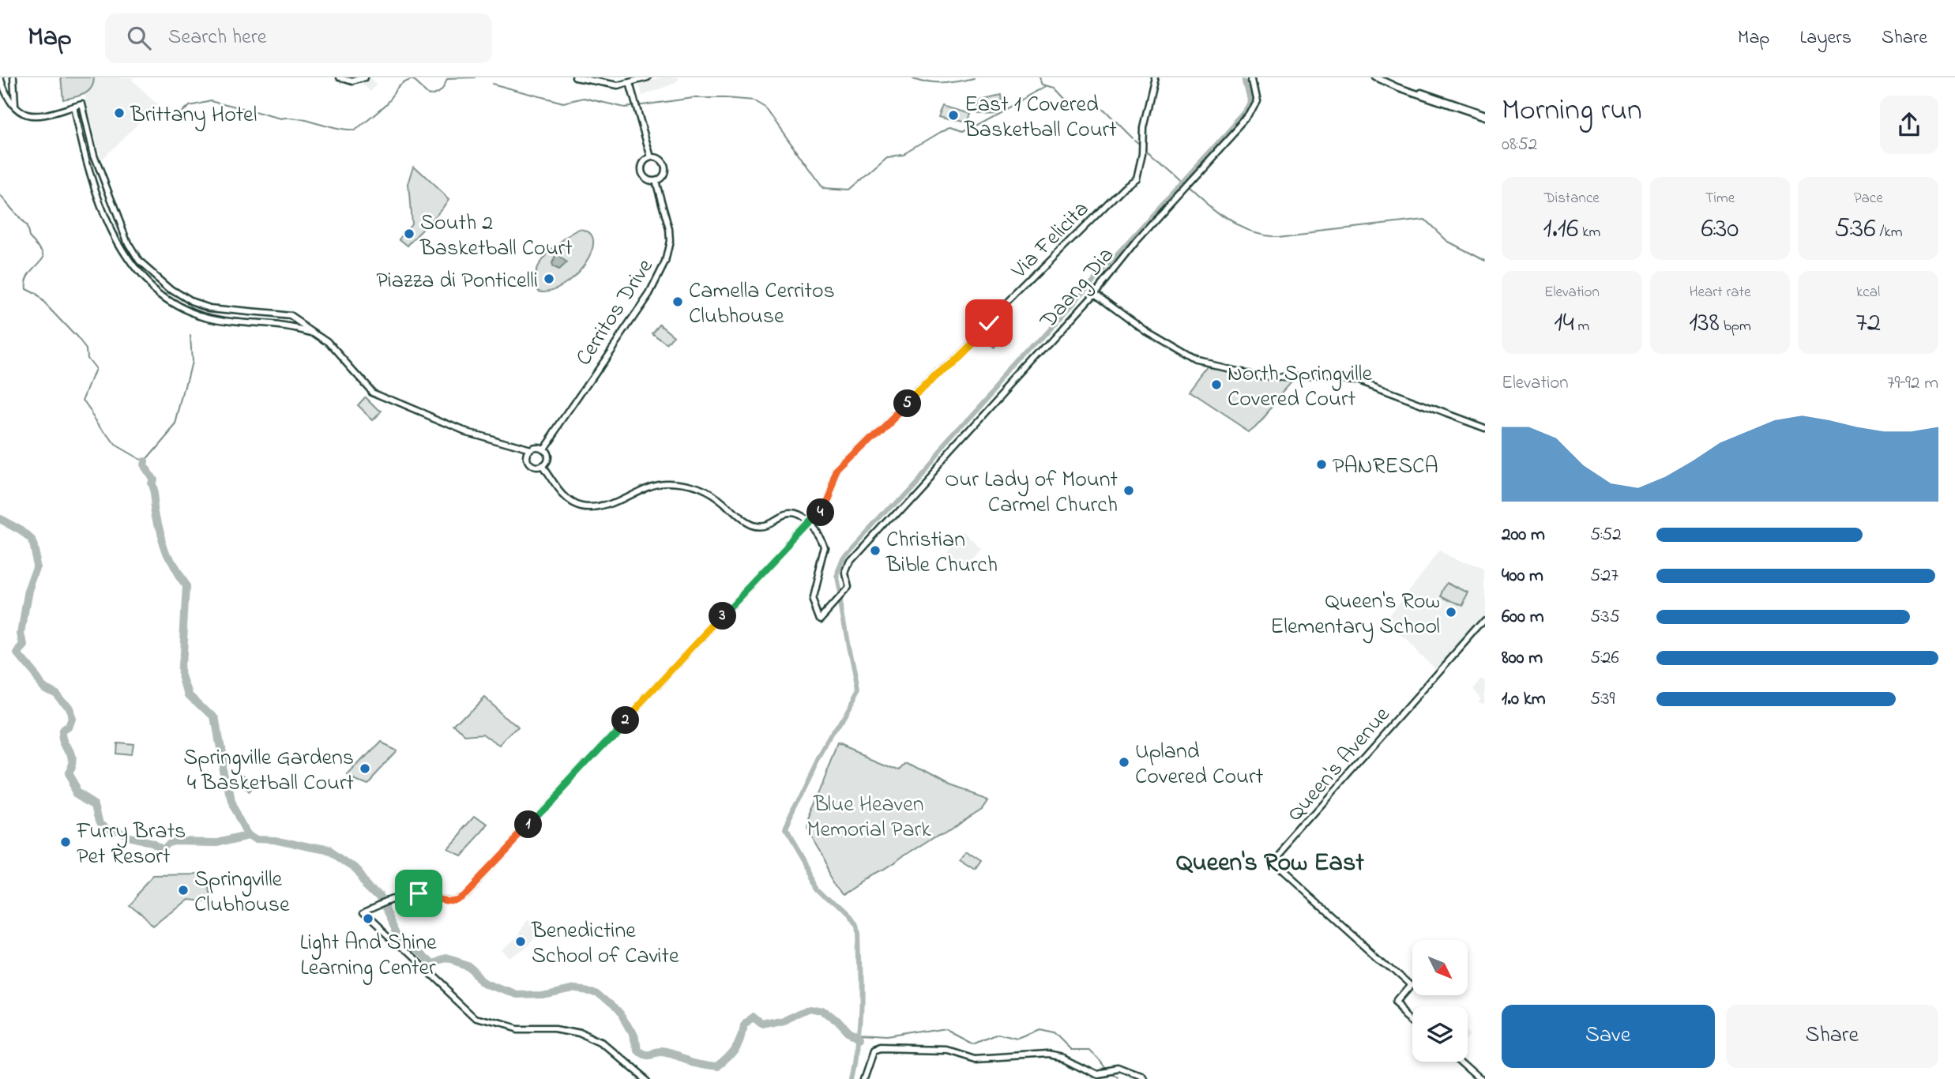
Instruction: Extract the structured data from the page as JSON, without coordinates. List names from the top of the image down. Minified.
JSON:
{"streets":{"street":["Via Felicita","Daang Dia","Cerritos Drive","Queen's Avenue"]},"crossings":[["Via Felicita","Daang Dia"]],"districts":["Queen's Row East"],"parks":["Blue Heaven Memorial Park"],"places":["Brittany Hotel","East 1 Covered Basketball Court","South 2 Basketball Court","Piazza di Ponticelli","Camella Cerritos Clubhouse","North Springville Covered Court","PANRESCA","Our Lady of Mount Carmel Church","Christian Bible Church","Queen's Row Elementary School","Upland Covered Court","Springville Gardens 4 Basketball Court","Furry Brats Pet Resort","Springville Clubhouse","Light And Shine Learning Center","Benedictine School of Cavite"],"north":"bottom right","page":{"header":"Map","search":"Search here","nav":["Map","Layers","Share"],"heading":["Morning run","08:52"],"stats":[["Distance","1.16 km"],["Time","6:30"],["Pace","5:36 /km"],["Elevation","14 m"],["Heart rate","138 bpm"],["kcal","72"]],"chart":["Elevation","79–92 m"],"pins":["5","4","3","2","1"],"list":[{"name":"200 m","note":"5:52"},{"name":"400 m","note":"5:27"},{"name":"600 m","note":"5:35"},{"name":"800 m","note":"5:26"},{"name":"1.0 km","note":"5:39"}],"buttons":["Save","Share"]}}
